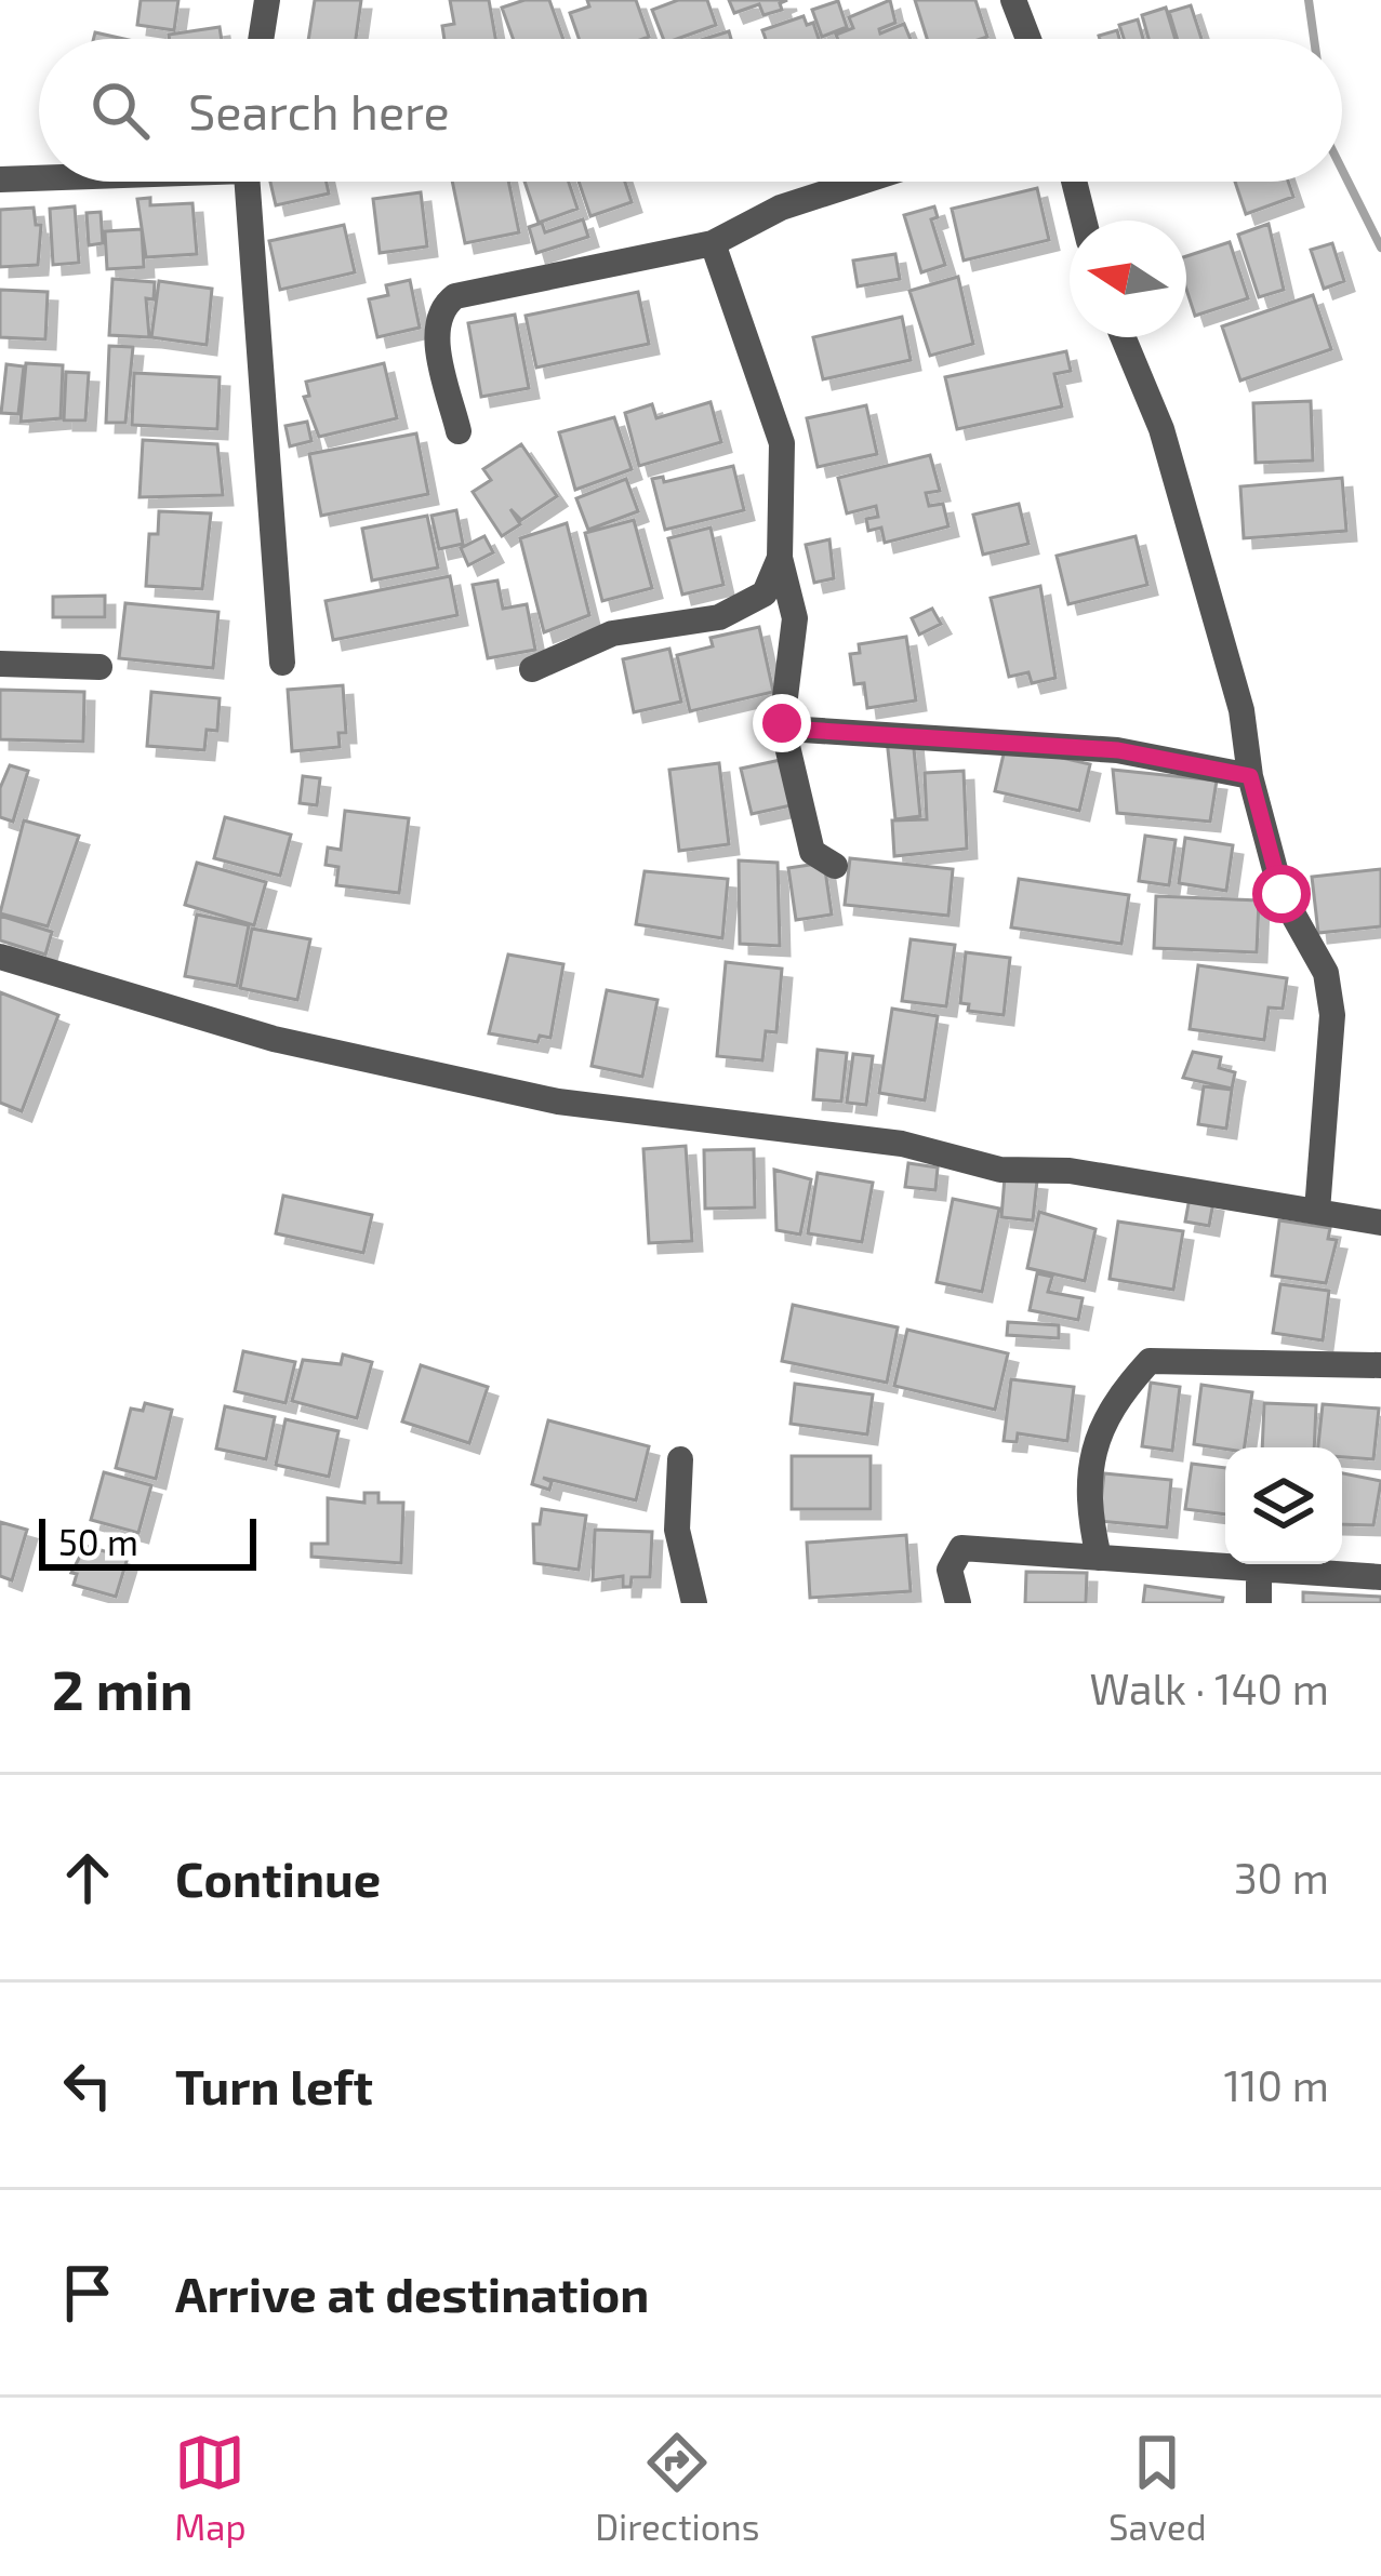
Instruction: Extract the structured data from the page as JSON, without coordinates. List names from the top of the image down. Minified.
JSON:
{"scale_bar":"50 m","north":"left","page":{"search":"Search here","scale":"50 m","heading":["2 min","Walk · 140 m"],"list":[["Continue","30 m"],["Turn left","110 m"],"Arrive at destination"],"nav":["Map","Directions","Saved"]}}
